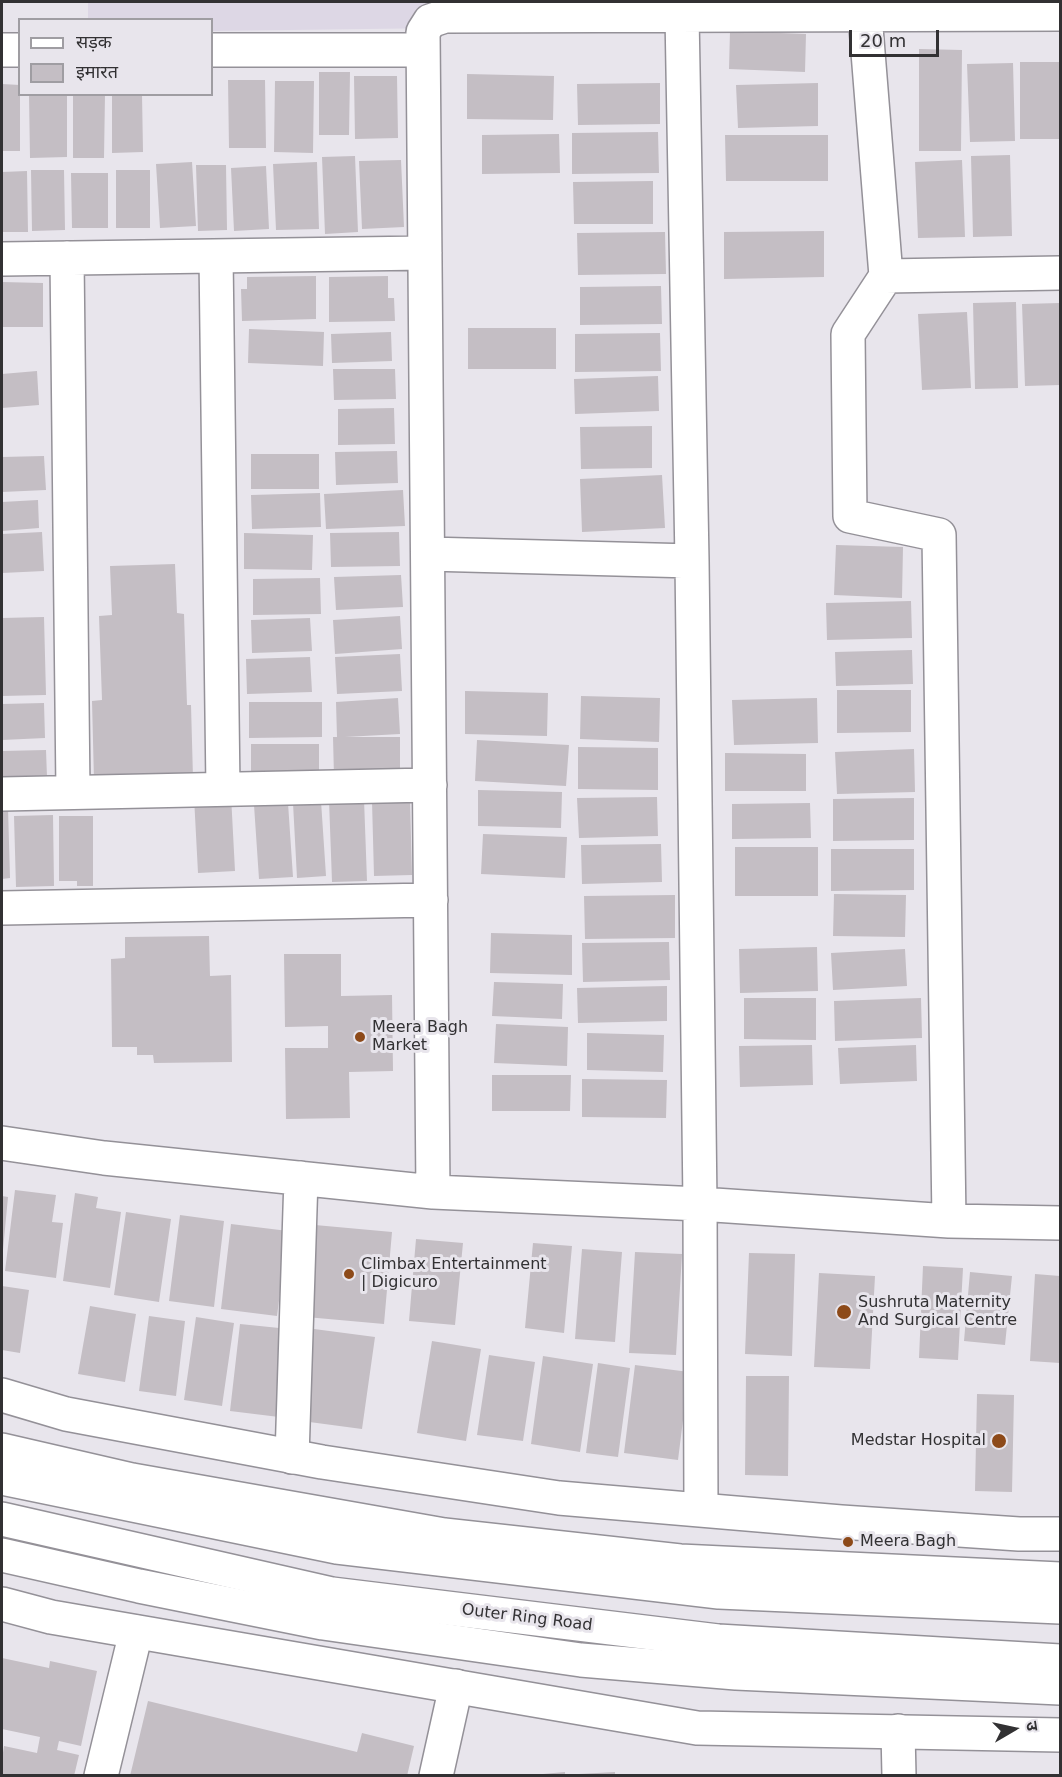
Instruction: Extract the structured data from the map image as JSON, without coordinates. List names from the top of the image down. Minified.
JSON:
{"streets":{"street":["Outer Ring Road"]},"places":["Meera Bagh Market","Climbax Entertainment | Digicuro","Sushruta Maternity And Surgical Centre","Medstar Hospital","Meera Bagh"],"legend":["सड़क","इमारत"],"scale_bar":"20 m","north":"right"}
